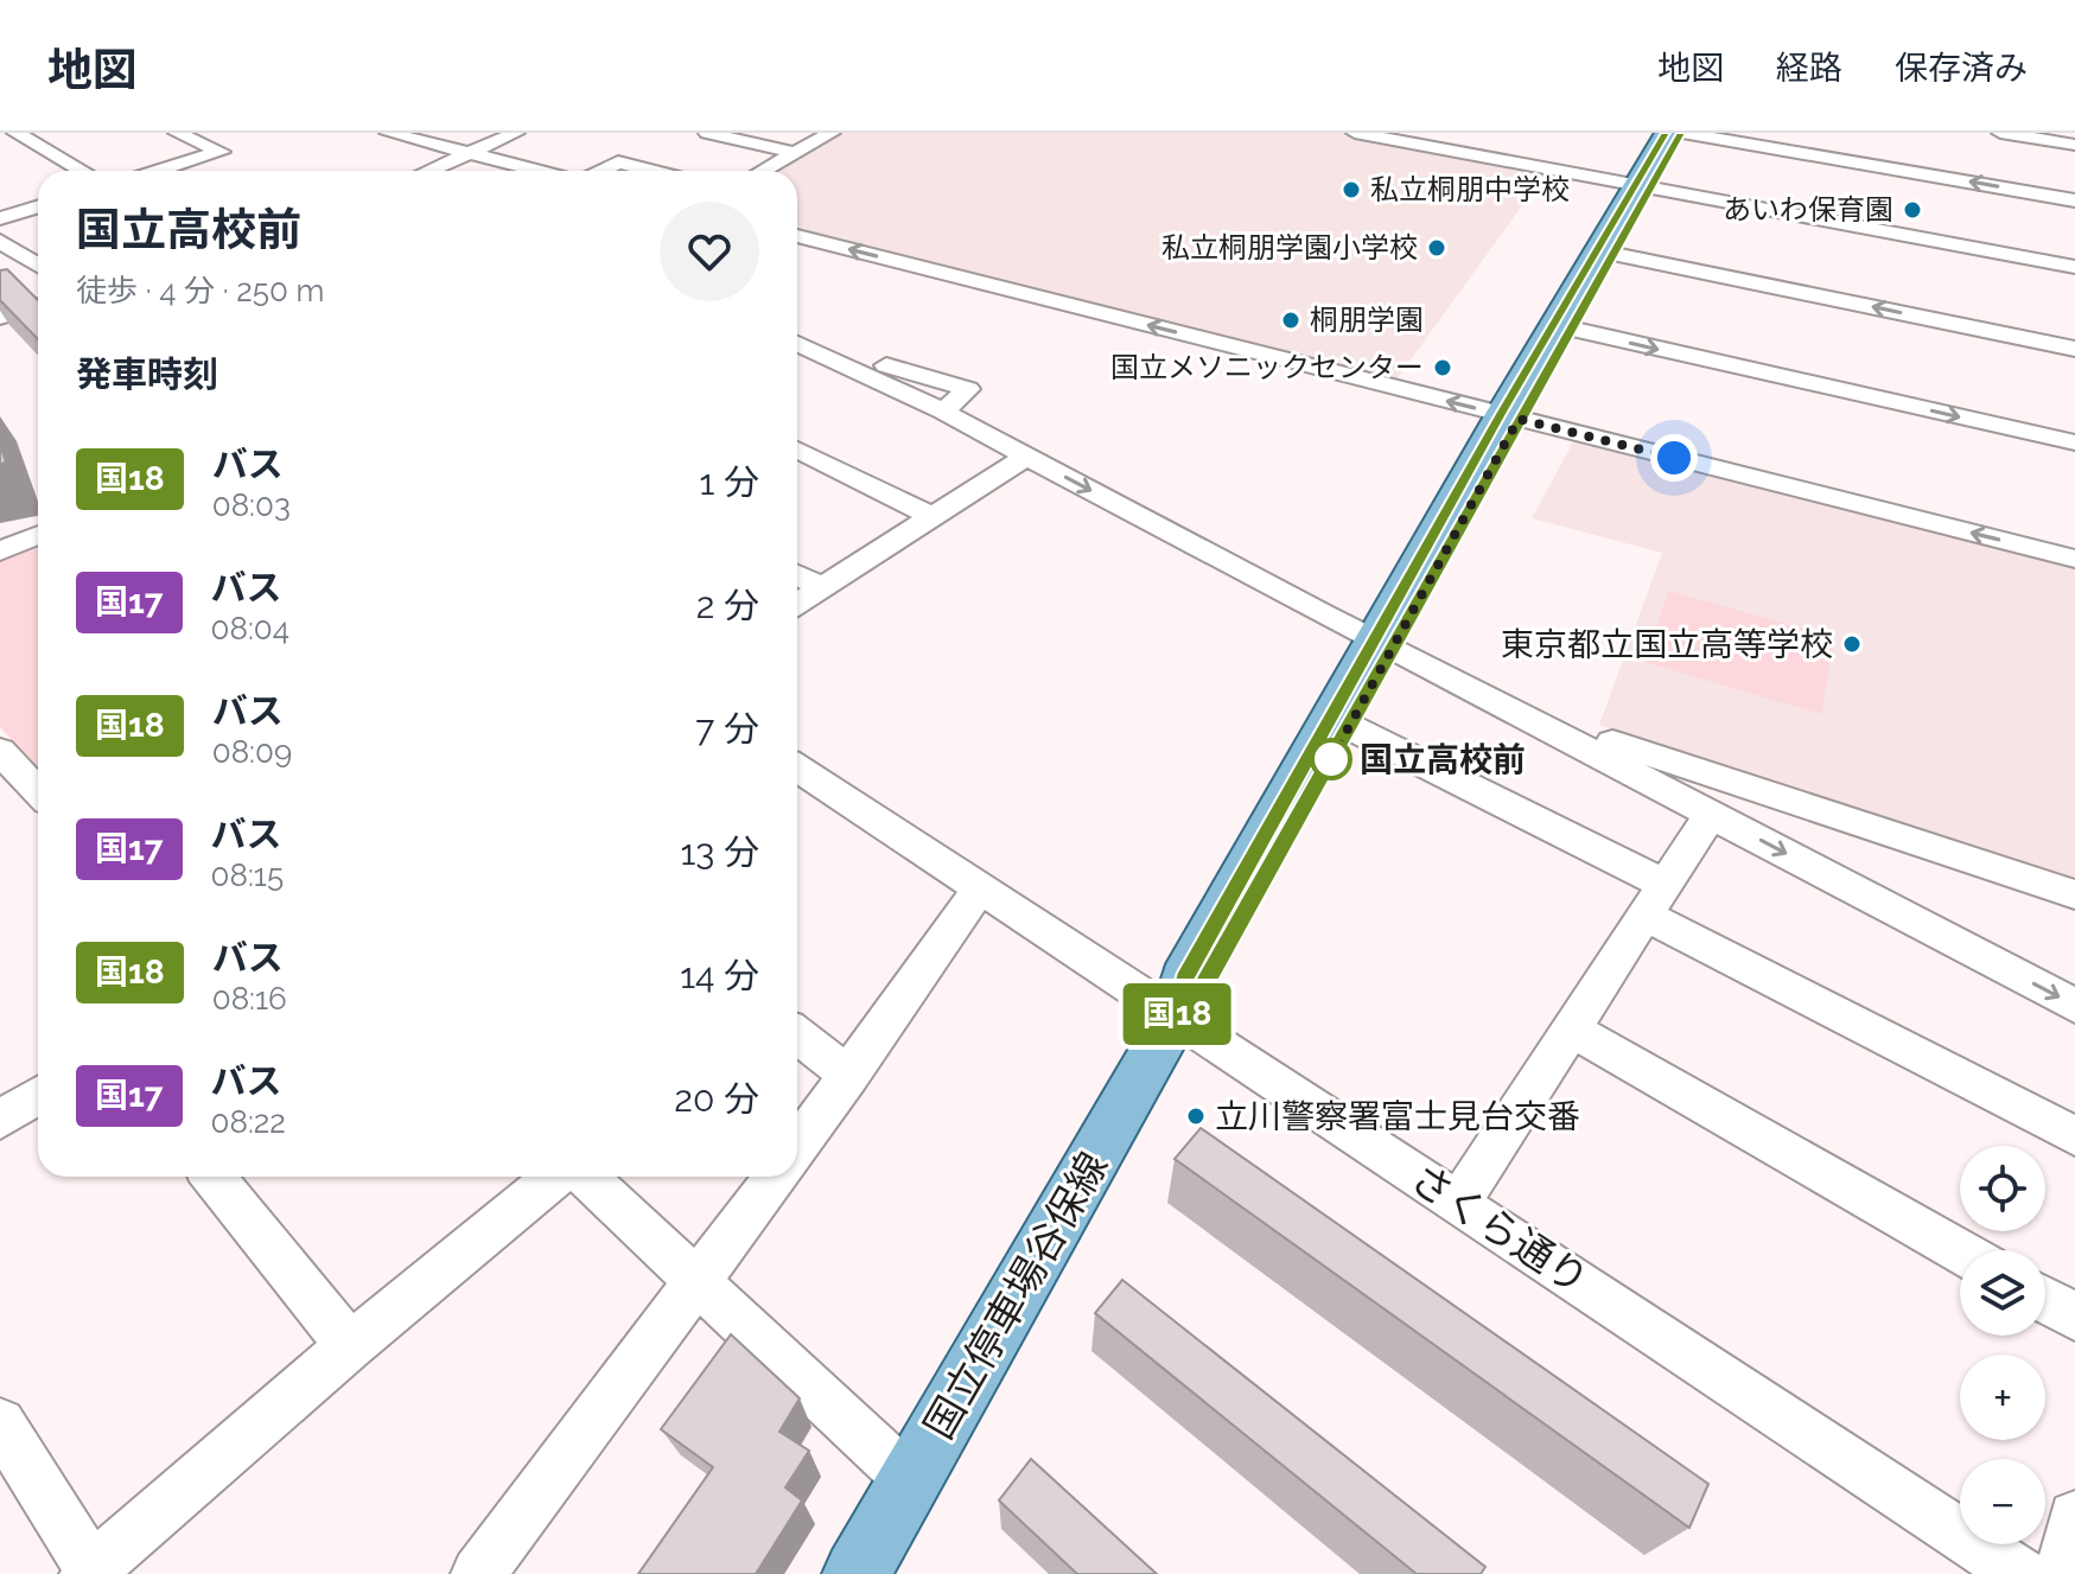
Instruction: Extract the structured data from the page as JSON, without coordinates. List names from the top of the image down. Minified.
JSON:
{"streets":{"main road":["国立停車場谷保線"],"street":["さくら通り"]},"crossings":[["さくら通り","国立停車場谷保線"]],"places":["私立桐朋中学校","あいわ保育園","私立桐朋学園小学校","桐朋学園","国立メソニックセンター","東京都立国立高等学校","国立高校前","立川警察署富士見台交番"],"lines":["bus line 国18"],"page":{"header":"地図","nav":["地図","経路","保存済み"],"on_map":"国18","heading":[["国立高校前","徒歩 · 4 分 · 250 m"],"発車時刻"],"list":[{"mark":"国18","name":"バス","note":"08:03","value":"1 分"},{"mark":"国17","name":"バス","note":"08:04","value":"2 分"},{"mark":"国18","name":"バス","note":"08:09","value":"7 分"},{"mark":"国17","name":"バス","note":"08:15","value":"13 分"},{"mark":"国18","name":"バス","note":"08:16","value":"14 分"},{"mark":"国17","name":"バス","note":"08:22","value":"20 分"}],"map_buttons":["+","−"]}}
